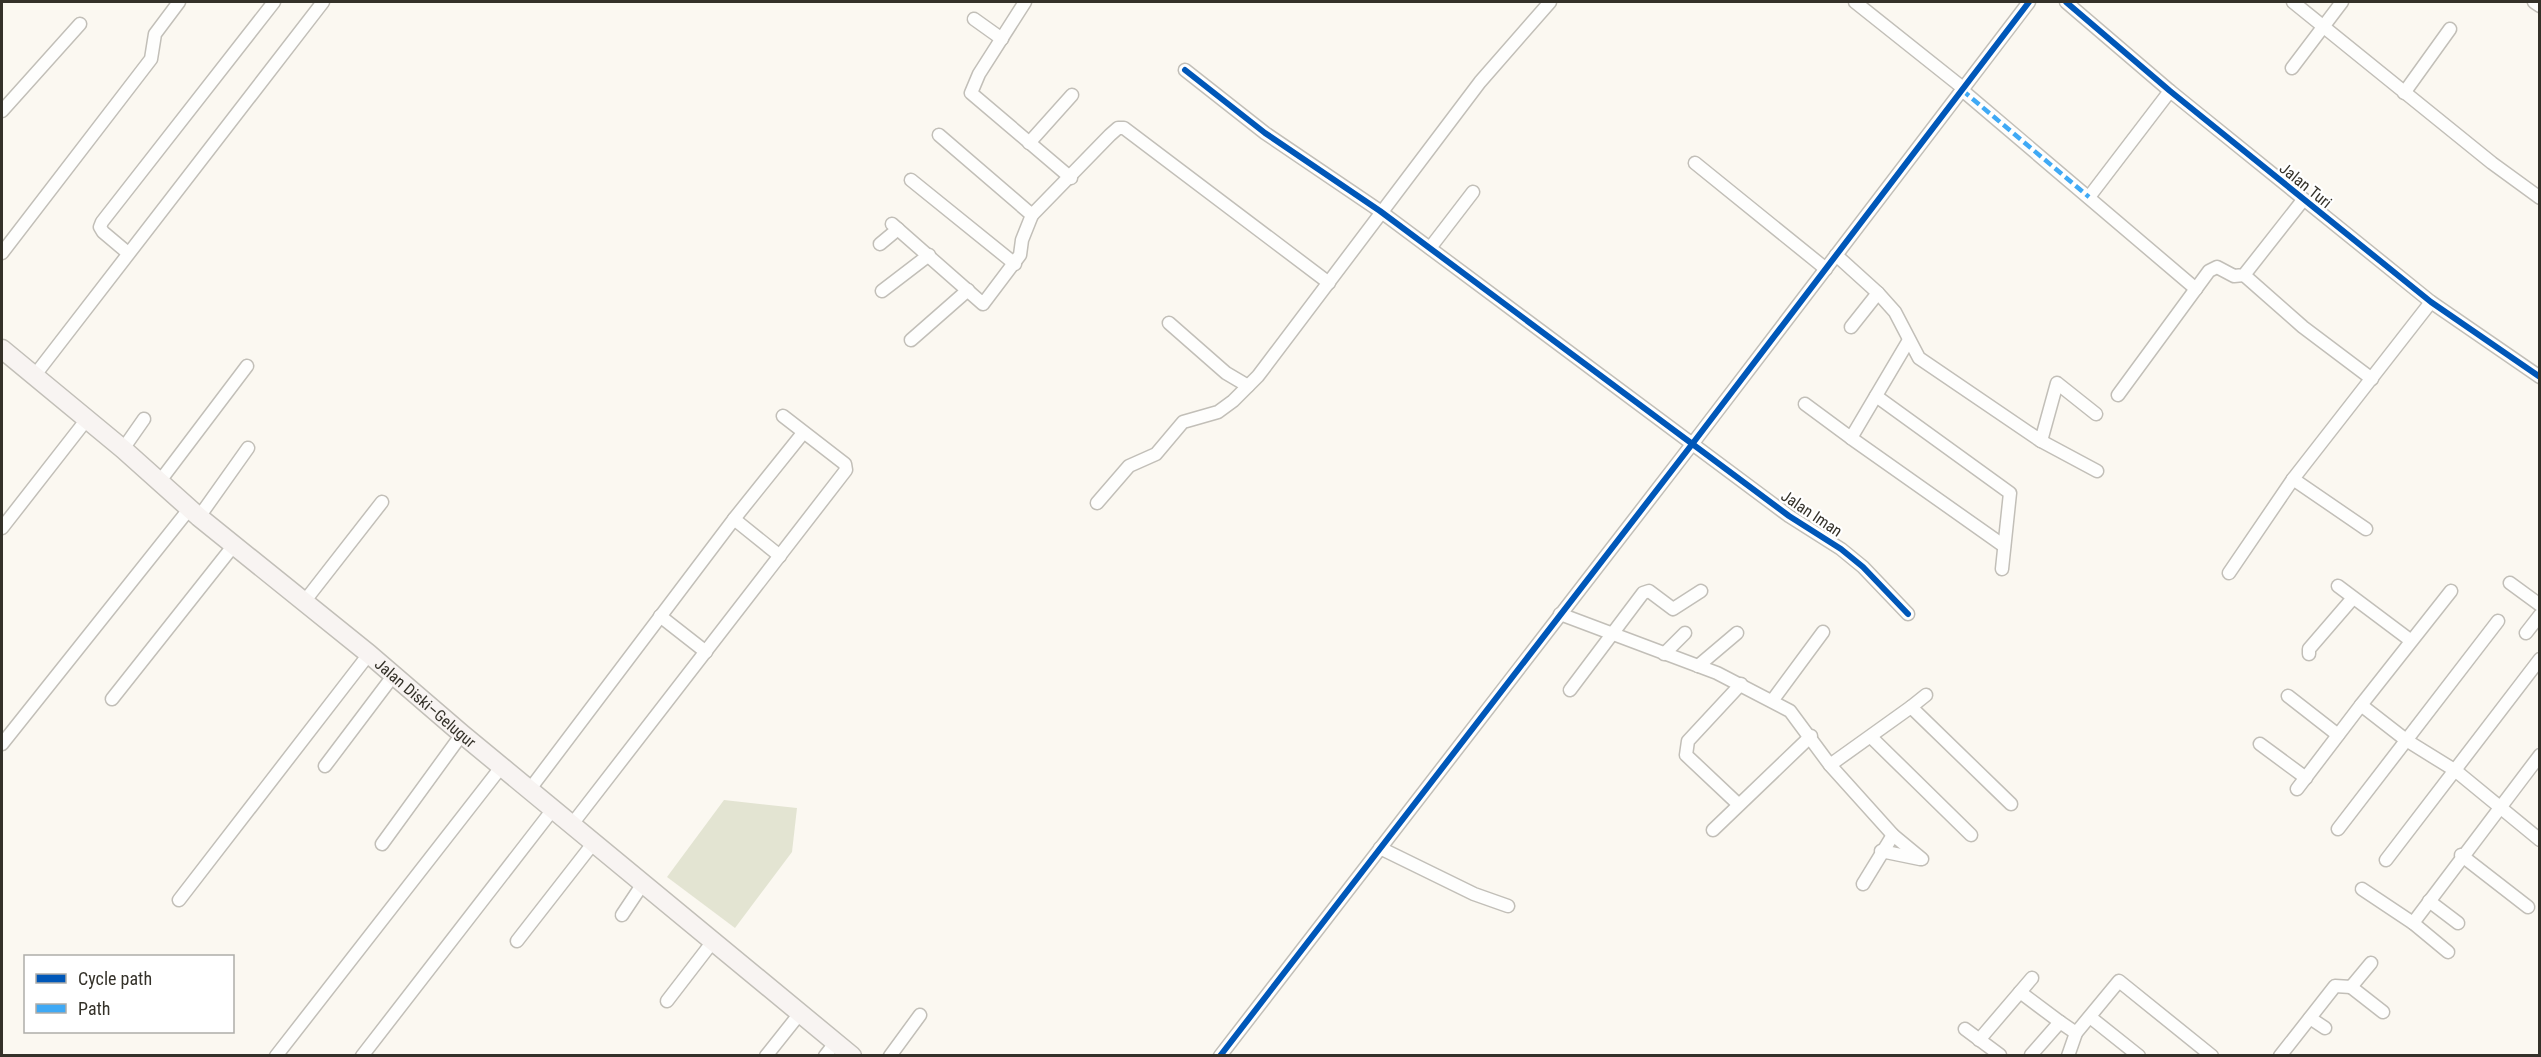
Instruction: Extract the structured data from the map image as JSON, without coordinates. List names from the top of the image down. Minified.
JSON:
{"streets":{"main road":["Jalan Diski–Gelugur"],"street":["Jalan Turi","Jalan Iman"]},"legend":["Cycle path","Path"]}
